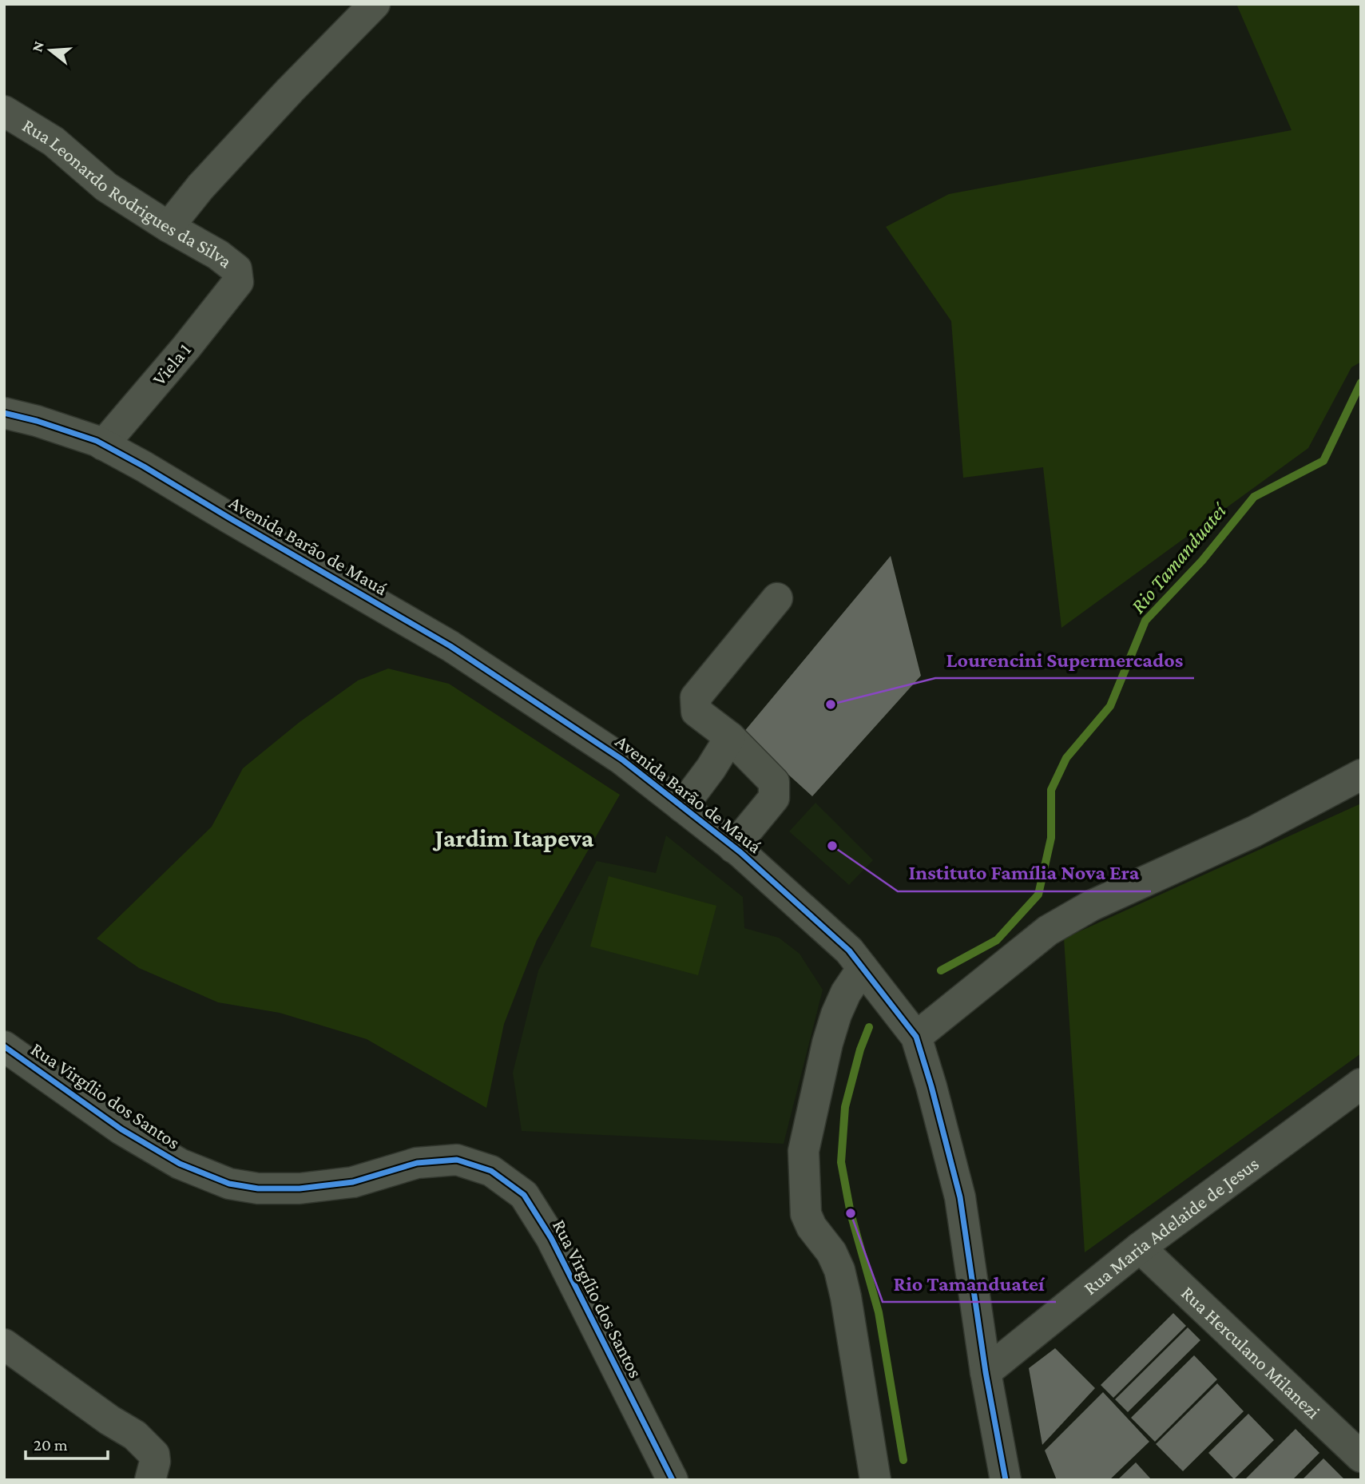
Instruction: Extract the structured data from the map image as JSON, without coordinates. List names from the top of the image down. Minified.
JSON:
{"streets":{"street":["Rua Leonardo Rodrigues da Silva","Viela 1","Avenida Barão de Mauá","Rua Virgílio dos Santos","Rua Maria Adelaide de Jesus","Rua Herculano Milanezi"]},"crossings":[["Rua Leonardo Rodrigues da Silva","Viela 1"],["Viela 1","Avenida Barão de Mauá"],["Avenida Barão de Mauá","Rua Maria Adelaide de Jesus"],["Rua Maria Adelaide de Jesus","Rua Herculano Milanezi"]],"districts":["Jardim Itapeva"],"water":["Rio Tamanduateí"],"places":["Lourencini Supermercados","Instituto Família Nova Era","Rio Tamanduateí"],"scale_bar":"20 m","north":"left"}
